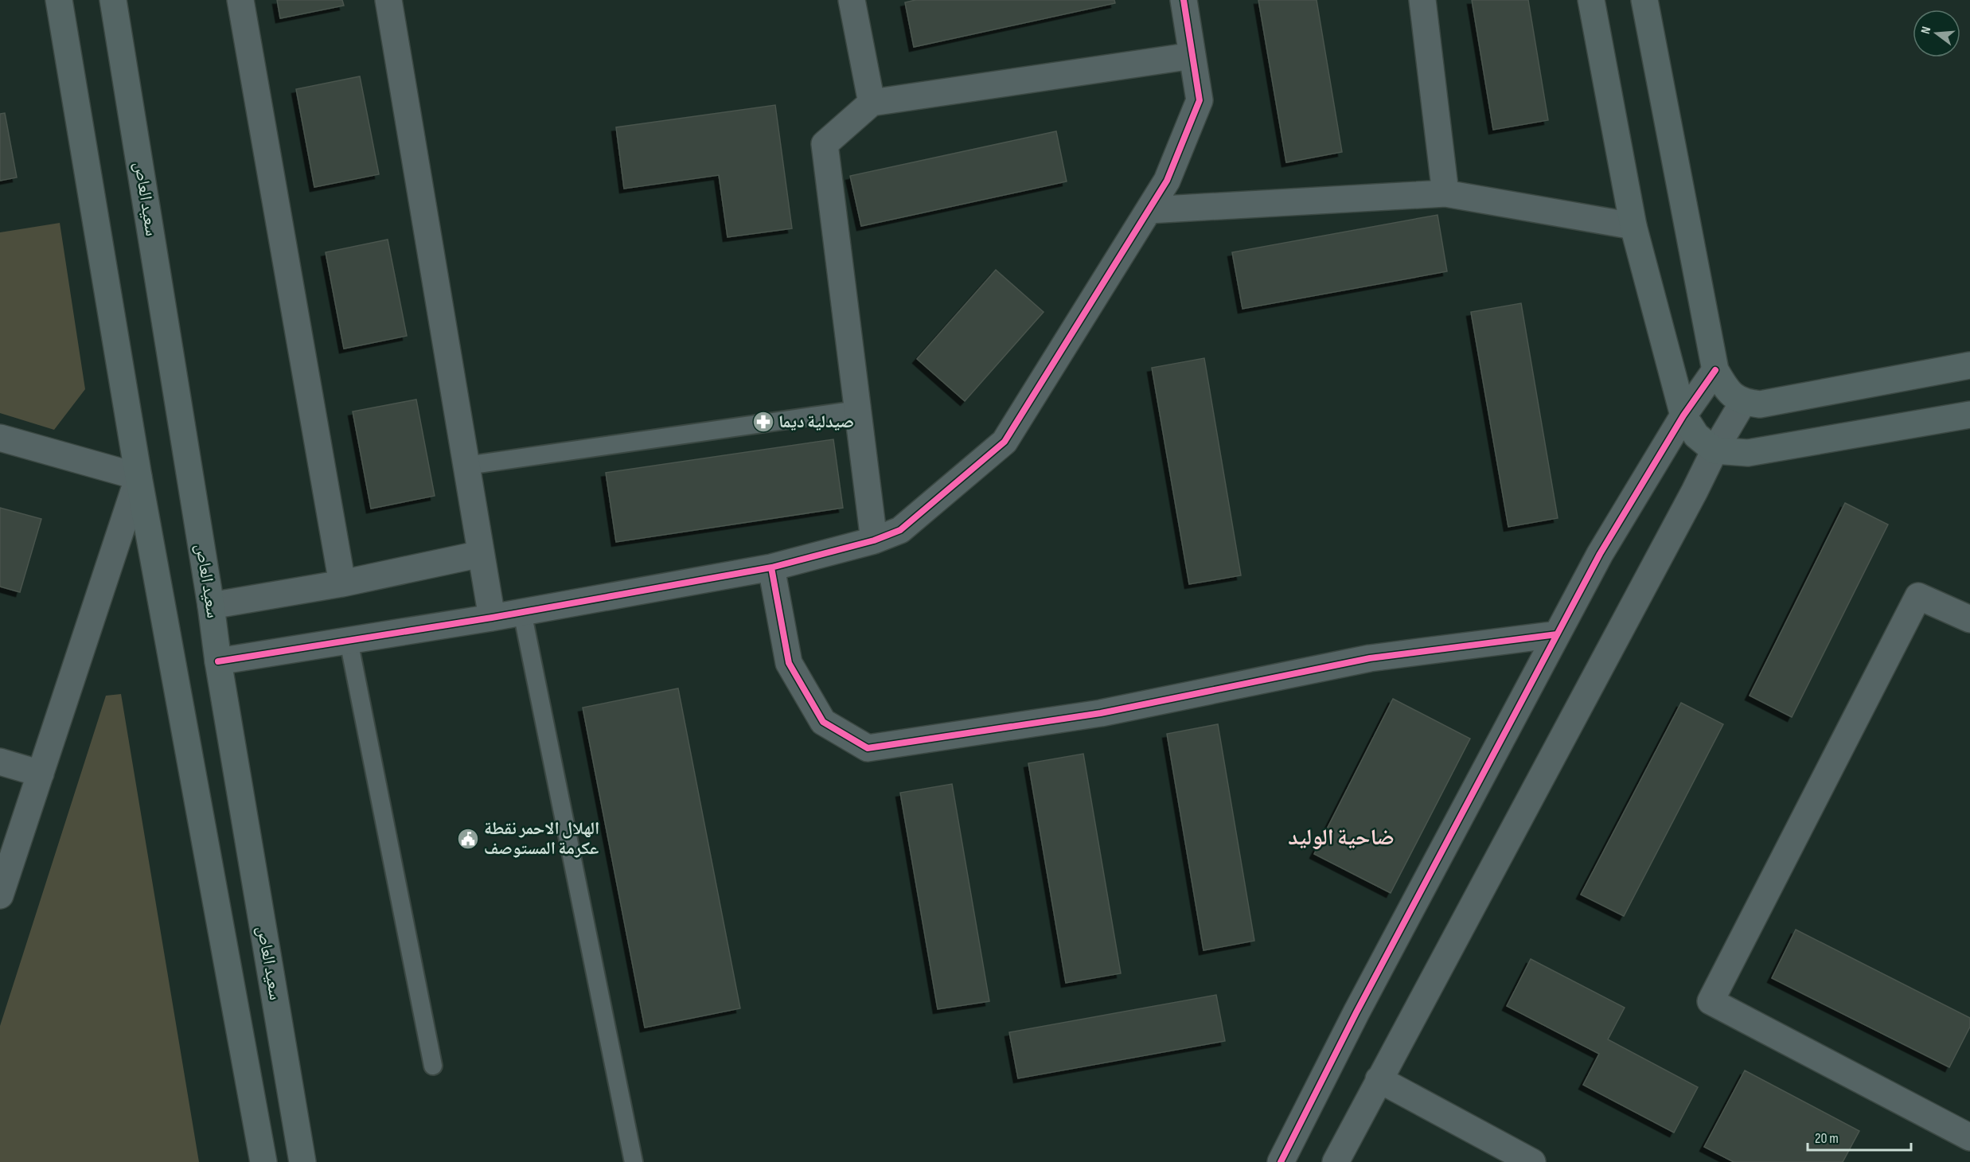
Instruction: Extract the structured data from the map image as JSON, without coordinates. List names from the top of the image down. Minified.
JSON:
{"streets":{"main road":["سعيد العاص"]},"districts":["ضاحية الوليد"],"places":{"pharmacy":["صيدلية ديما"],"public building":["الهلال الاحمر نقطة عكرمة المستوصف"]},"scale_bar":"20 m","north":"left"}
